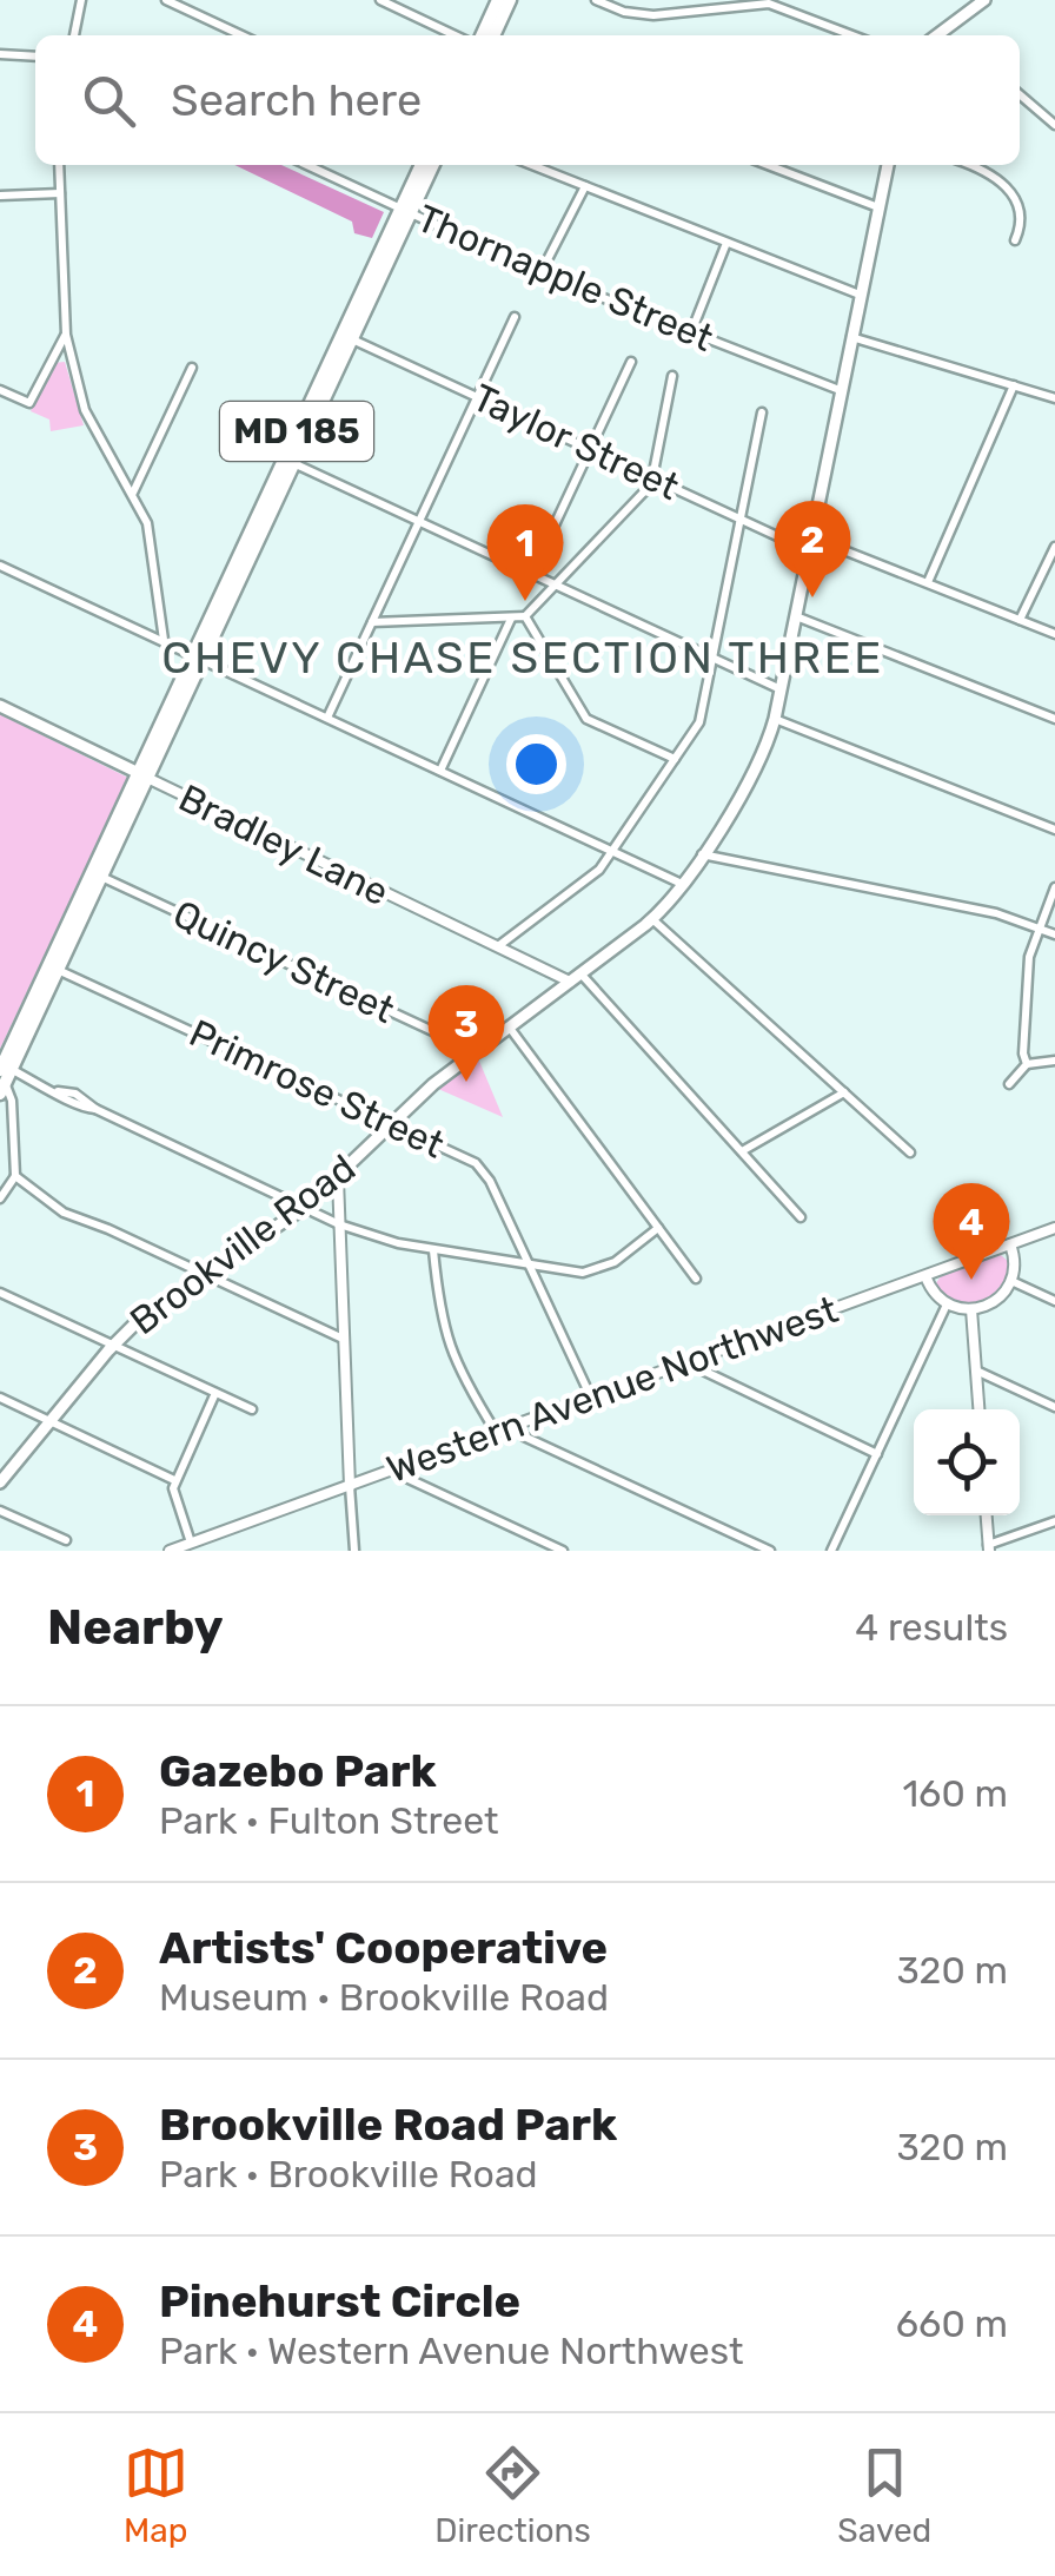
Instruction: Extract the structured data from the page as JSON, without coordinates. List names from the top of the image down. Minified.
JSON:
{"streets":{"main road":["MD 185","Bradley Lane","Brookville Road"],"street":["Thornapple Street","Taylor Street","Quincy Street","Primrose Street","Western Avenue Northwest"]},"crossings":[["Thornapple Street","MD 185"],["Thornapple Street","Brookville Road"],["MD 185","Taylor Street"],["MD 185","Bradley Lane"],["MD 185","Quincy Street"],["MD 185","Primrose Street"],["Taylor Street","Brookville Road"],["Bradley Lane","Brookville Road"],["Quincy Street","Brookville Road"],["Primrose Street","Brookville Road"],["Primrose Street","Western Avenue Northwest"]],"districts":["CHEVY CHASE SECTION THREE"],"page":{"search":"Search here","pins":["2","1","3","4"],"heading":["Nearby","4 results"],"list":[{"mark":"1","name":"Gazebo Park","note":"Park · Fulton Street","value":"160 m"},{"mark":"2","name":"Artists' Cooperative","note":"Museum · Brookville Road","value":"320 m"},{"mark":"3","name":"Brookville Road Park","note":"Park · Brookville Road","value":"320 m"},{"mark":"4","name":"Pinehurst Circle","note":"Park · Western Avenue Northwest","value":"660 m"}],"nav":["Map","Directions","Saved"]}}
